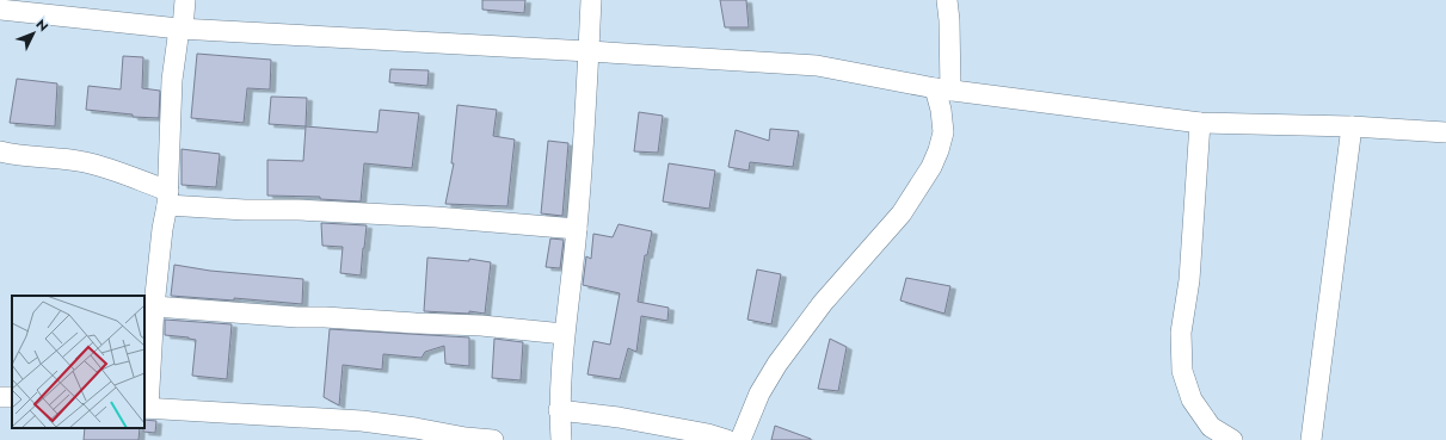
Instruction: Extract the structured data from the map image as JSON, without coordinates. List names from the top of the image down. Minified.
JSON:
{"north":"top right"}
